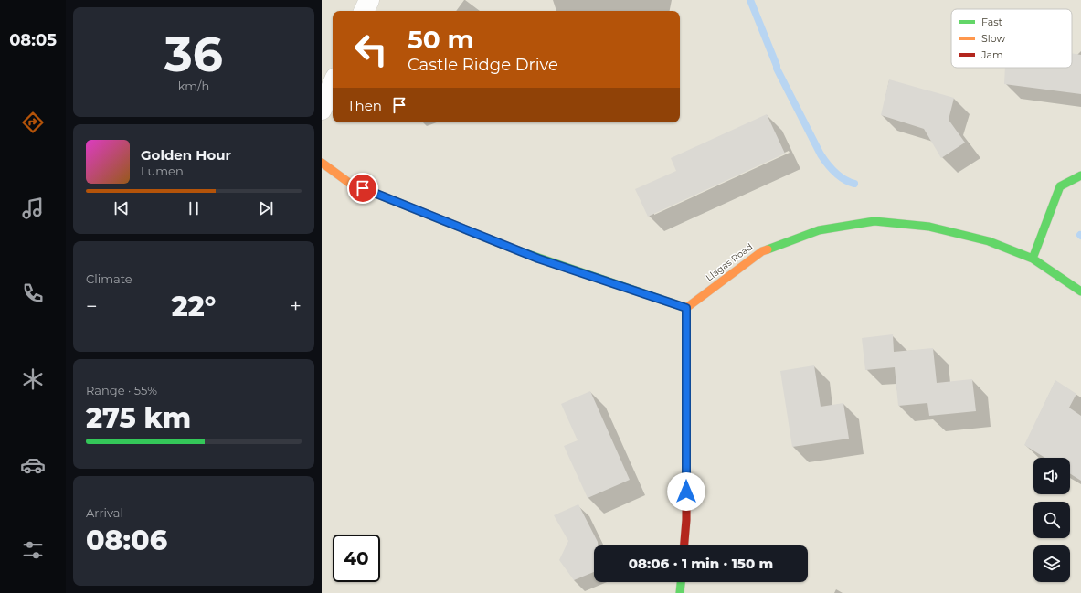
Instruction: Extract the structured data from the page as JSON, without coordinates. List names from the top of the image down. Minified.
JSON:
{"streets":{"street":["Llagas Road"]},"legend":["Fast","Slow","Jam"],"page":{"tabs":"08:05","tile":[["36","km/h"],"Climate",["Range · 55%","275 km"],["Arrival","08:06"]],"turn":["50 m","Castle Ridge Drive"],"then":"Then","song":["Golden Hour","Lumen"],"heat":["−","22°","+"],"limit":"40","trip":"08:06 · 1 min · 150 m"}}
